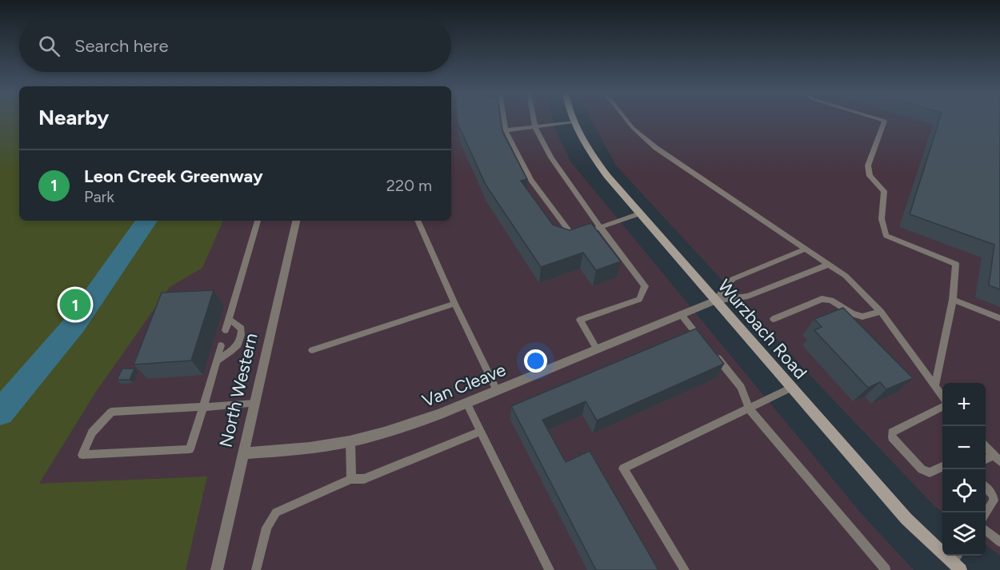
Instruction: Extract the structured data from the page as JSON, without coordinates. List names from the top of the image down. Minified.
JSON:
{"streets":{"main road":["Wurzbach Road"],"street":["Van Cleave","North Western"]},"crossings":[["Wurzbach Road","Van Cleave"],["Van Cleave","North Western"]],"page":{"search":"Search here","heading":"Nearby","list":[{"mark":"1","name":"Leon Creek Greenway","note":"Park","value":"220 m"}],"pins":"1","map_buttons":["+","−"]}}
